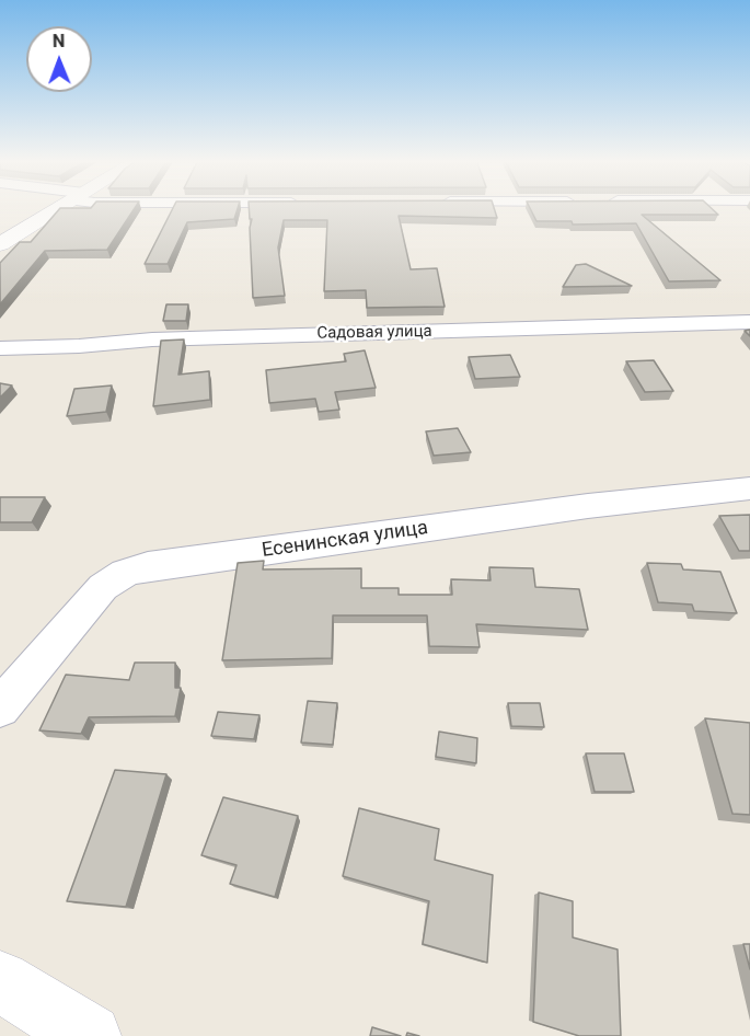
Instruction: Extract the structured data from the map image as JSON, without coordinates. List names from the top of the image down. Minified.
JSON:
{"streets":{"street":["Садовая улица","Есенинская улица"]},"north":"top"}
